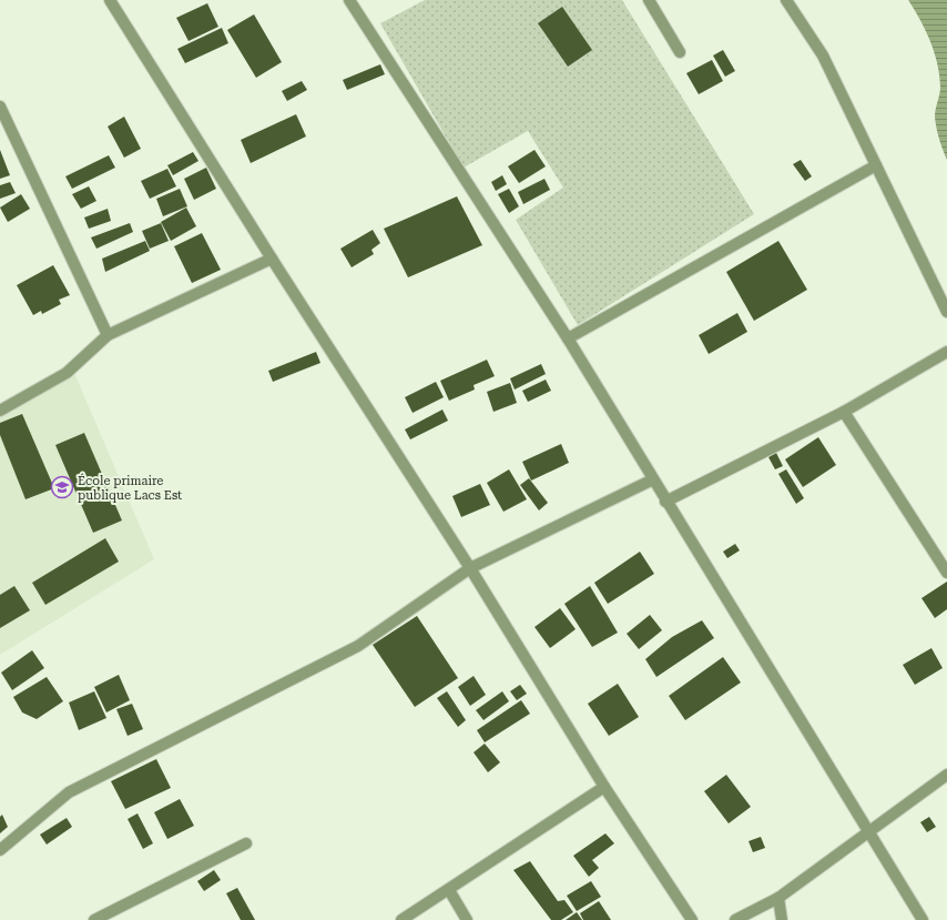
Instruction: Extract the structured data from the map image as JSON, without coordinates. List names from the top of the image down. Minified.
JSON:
{"places":{"school or university":["École primaire publique Lacs Est"]}}
